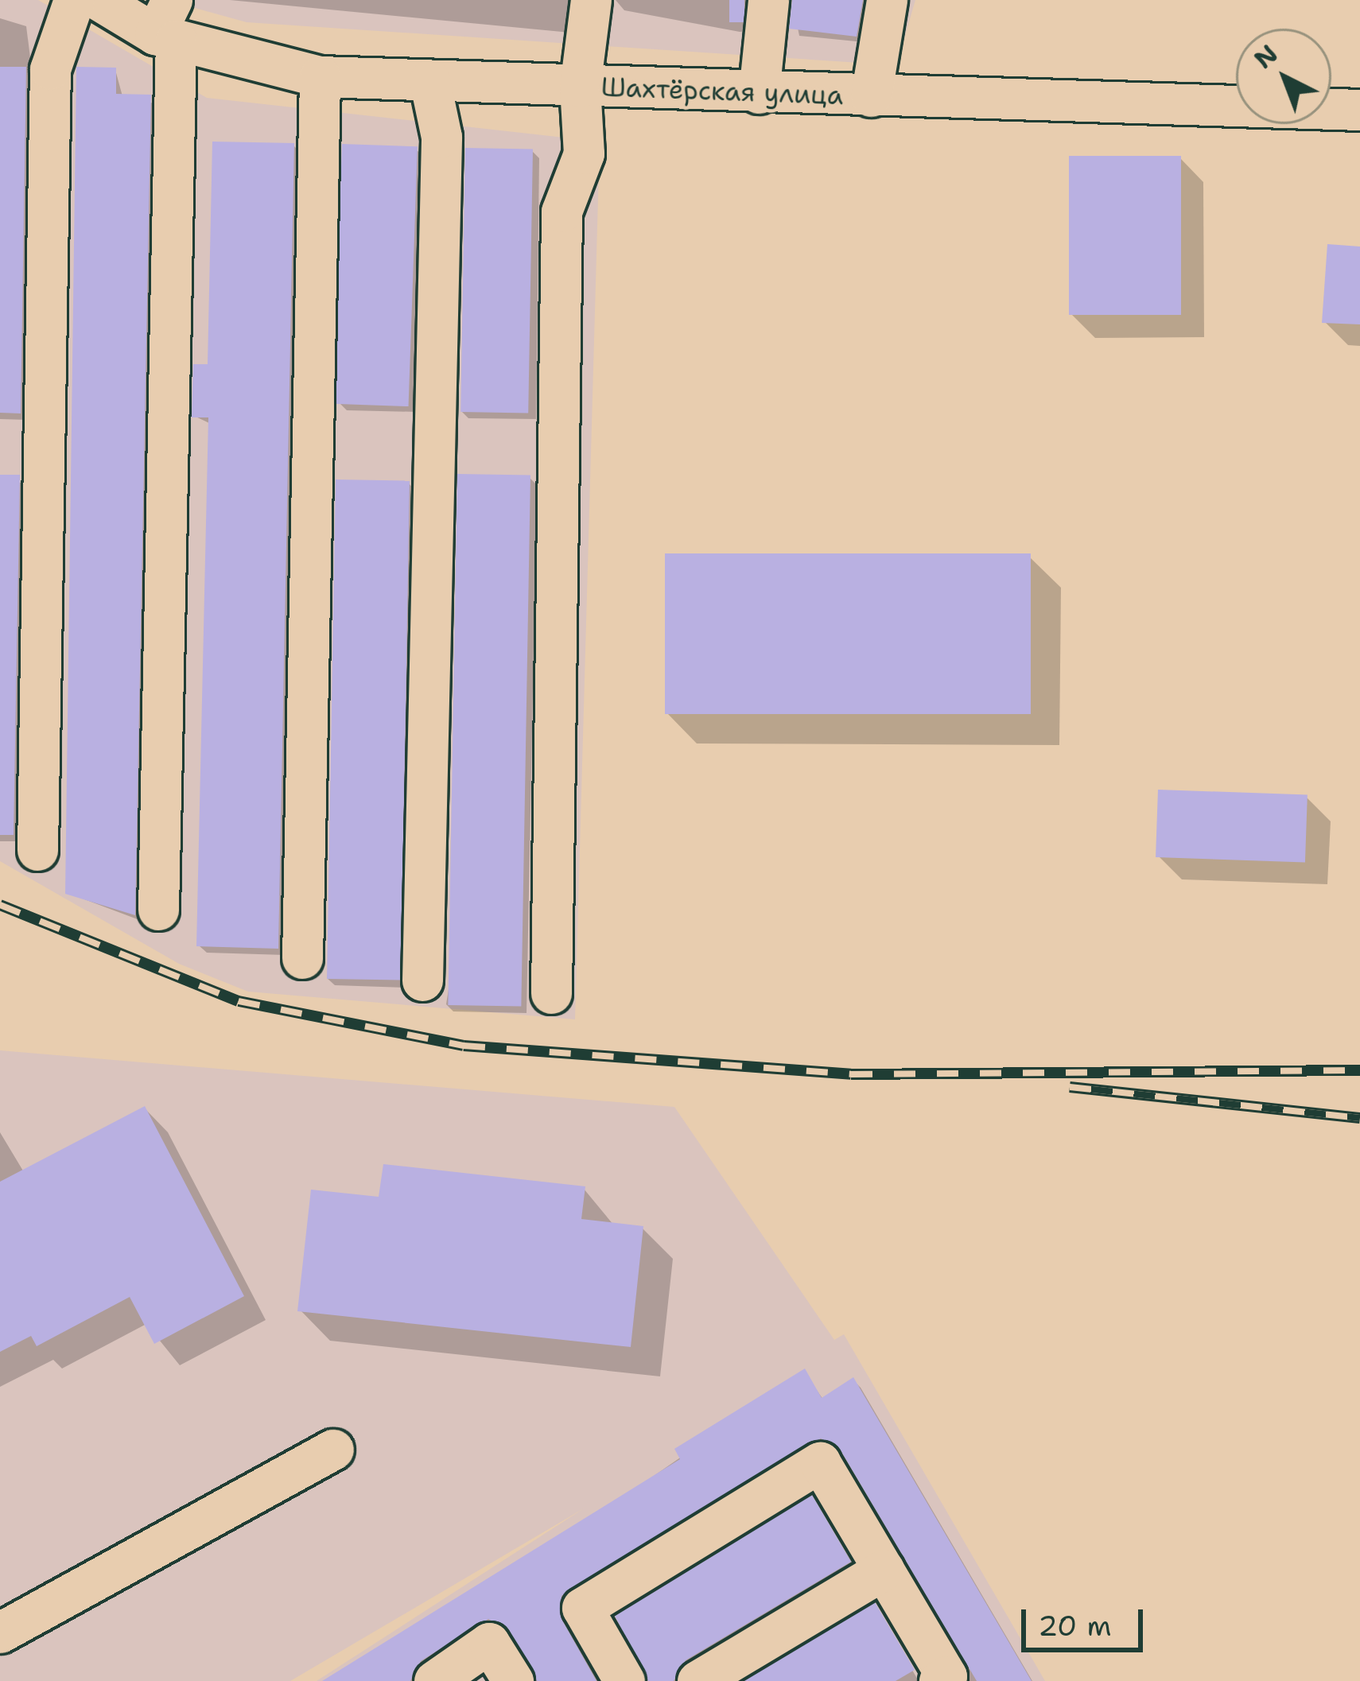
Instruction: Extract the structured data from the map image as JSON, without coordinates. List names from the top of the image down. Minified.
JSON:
{"streets":{"street":["Шахтёрская улица"]},"scale_bar":"20 m","north":"top left"}
